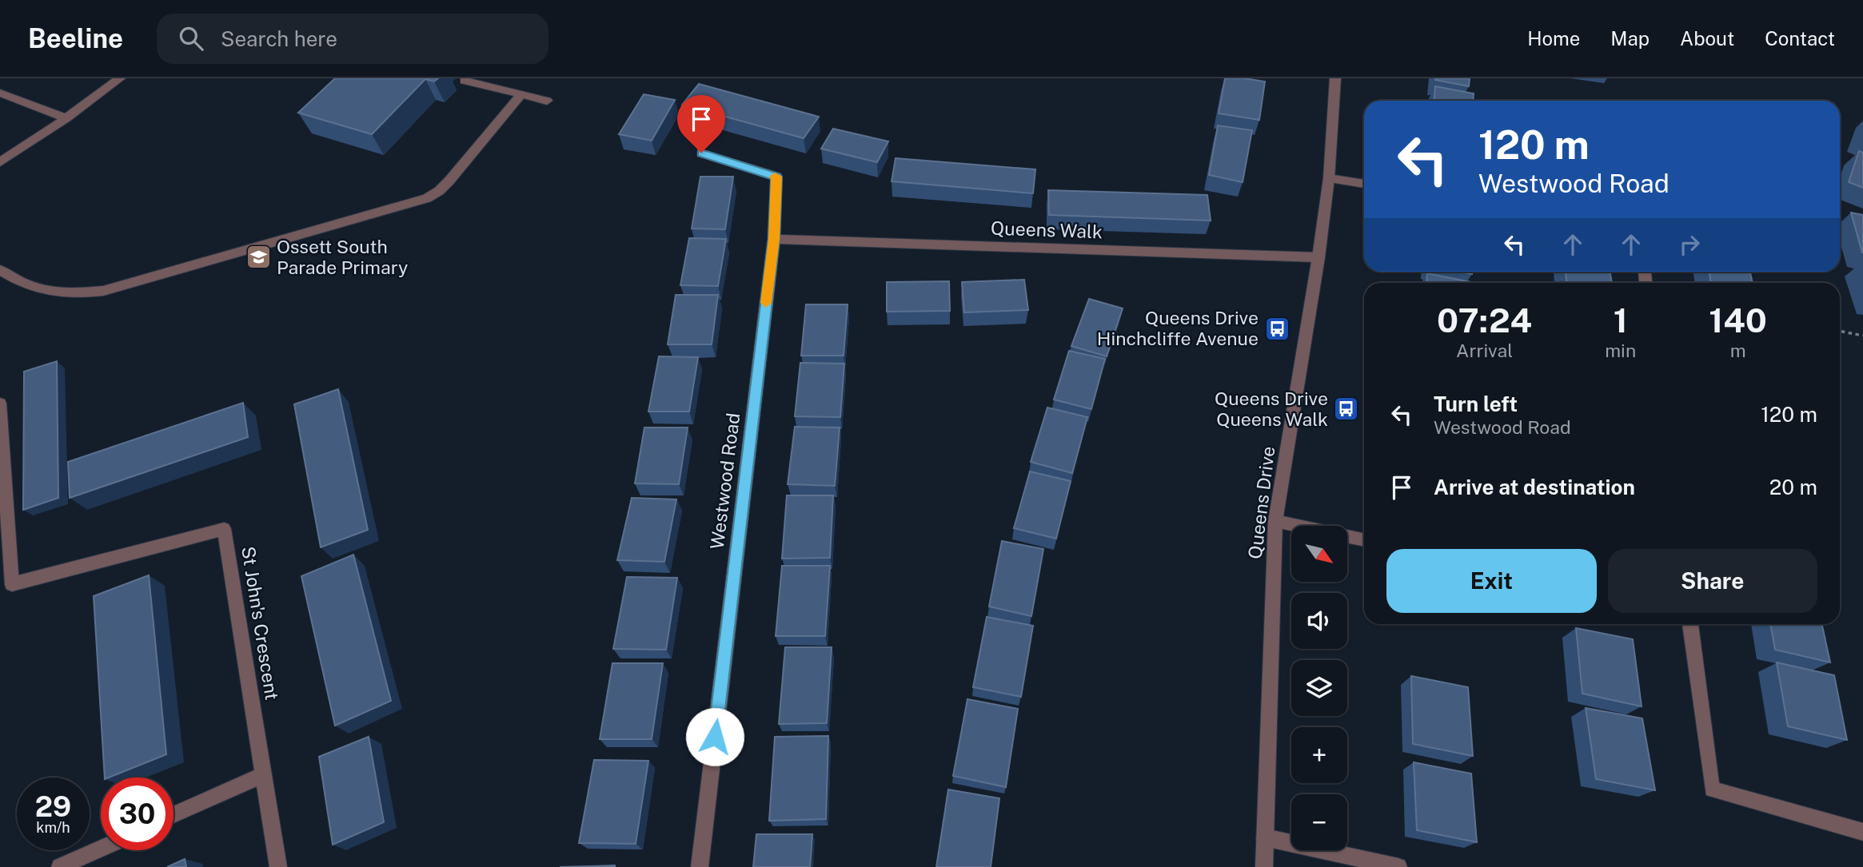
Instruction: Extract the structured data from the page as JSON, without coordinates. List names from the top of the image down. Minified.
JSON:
{"streets":{"street":["Queens Walk","Westwood Road","Queens Drive","St John's Crescent"]},"crossings":[["Queens Walk","Westwood Road"],["Queens Walk","Queens Drive"]],"places":{"school or university":["Ossett South Parade Primary"],"bus stop":["Queens Drive Hinchcliffe Avenue","Queens Drive Queens Walk"]},"north":"bottom right","page":{"header":"Beeline","search":"Search here","nav":["Home","Map","About","Contact"],"turn":["120 m","Westwood Road"],"eta":["07:24","Arrival","1","min","140","m"],"list":[{"name":"Turn left","note":"Westwood Road","value":"120 m"},{"name":"Arrive at destination","value":"20 m"}],"map_buttons":["+","−"],"buttons":["Exit","Share"],"speed":"29 km/h","limit":"30"}}
